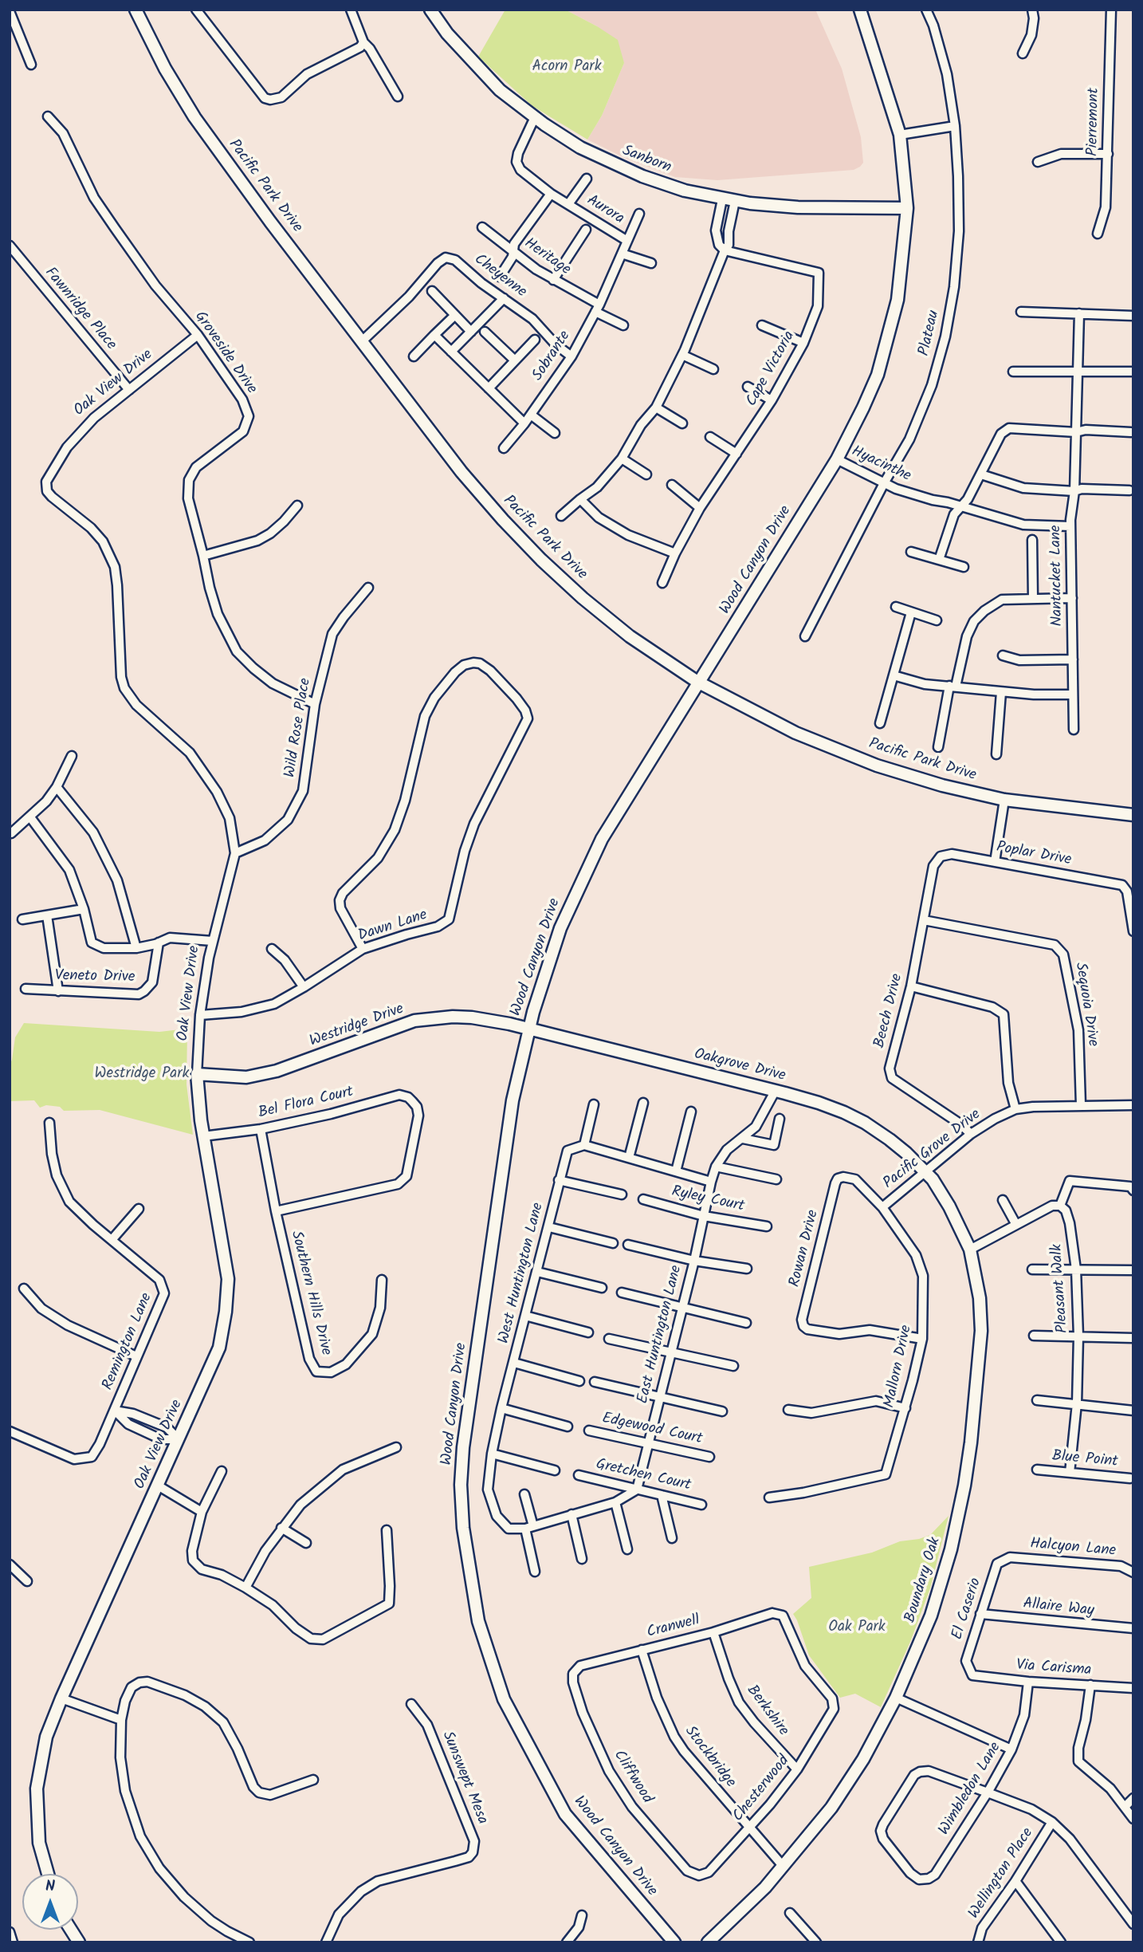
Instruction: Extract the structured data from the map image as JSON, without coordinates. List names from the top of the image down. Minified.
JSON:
{"streets":{"street":["Pierremont","Sanborn","Pacific Park Drive","Aurora","Heritage","Cheyenne","Fawnridge Place","Plateau","Groveside Drive","Sobrante","Cape Victoria","Oak View Drive","Hyacinthe","Wood Canyon Drive","Nantucket Lane","Wild Rose Place","Poplar Drive","Dawn Lane","Veneto Drive","Sequoia Drive","Beech Drive","Westridge Drive","Oakgrove Drive","Bel Flora Court","Pacific Grove Drive","Ryley Court","Rowan Drive","West Huntington Lane","Pleasant Walk","Southern Hills Drive","East Huntington Lane","Remington Lane","Mallorn Drive","Edgewood Court","Blue Point","Gretchen Court","Halcyon Lane","Boundary Oak","Allaire Way","El Caserio","Cranwell","Via Carisma","Berkshire","Stockbridge","Cliffwood","Sunswept Mesa","Chesterwood","Wimbledon Lane","Wellington Place"]},"crossings":[["Sanborn","Aurora"],["Sanborn","Wood Canyon Drive"],["Pacific Park Drive","Cheyenne"],["Pacific Park Drive","Wood Canyon Drive"],["Aurora","Sobrante"],["Heritage","Sobrante"],["Cheyenne","Sobrante"],["Fawnridge Place","Oak View Drive"],["Plateau","Hyacinthe"],["Groveside Drive","Oak View Drive"],["Groveside Drive","Wild Rose Place"],["Oak View Drive","Wild Rose Place"],["Oak View Drive","Dawn Lane"],["Oak View Drive","Westridge Drive"],["Oak View Drive","Bel Flora Court"],["Hyacinthe","Wood Canyon Drive"],["Hyacinthe","Nantucket Lane"],["Wood Canyon Drive","Westridge Drive"],["Wood Canyon Drive","Oakgrove Drive"],["Poplar Drive","Beech Drive"],["Sequoia Drive","Beech Drive"],["Sequoia Drive","Pacific Grove Drive"],["Beech Drive","Pacific Grove Drive"],["Westridge Drive","Oakgrove Drive"],["Oakgrove Drive","Pacific Grove Drive"],["Oakgrove Drive","East Huntington Lane"],["Oakgrove Drive","Boundary Oak"],["Bel Flora Court","Southern Hills Drive"],["Pacific Grove Drive","Mallorn Drive"],["Pacific Grove Drive","Boundary Oak"],["Ryley Court","East Huntington Lane"],["Rowan Drive","Mallorn Drive"],["Pleasant Walk","Blue Point"],["East Huntington Lane","Edgewood Court"],["East Huntington Lane","Gretchen Court"],["Halcyon Lane","El Caserio"],["Boundary Oak","Stockbridge"],["Allaire Way","El Caserio"],["El Caserio","Via Carisma"],["Cranwell","Berkshire"],["Cranwell","Stockbridge"],["Cranwell","Cliffwood"],["Cranwell","Chesterwood"],["Via Carisma","Wimbledon Lane"],["Berkshire","Chesterwood"],["Stockbridge","Chesterwood"],["Cliffwood","Chesterwood"]],"parks":["Acorn Park","Westridge Park","Oak Park"],"north":"top"}
